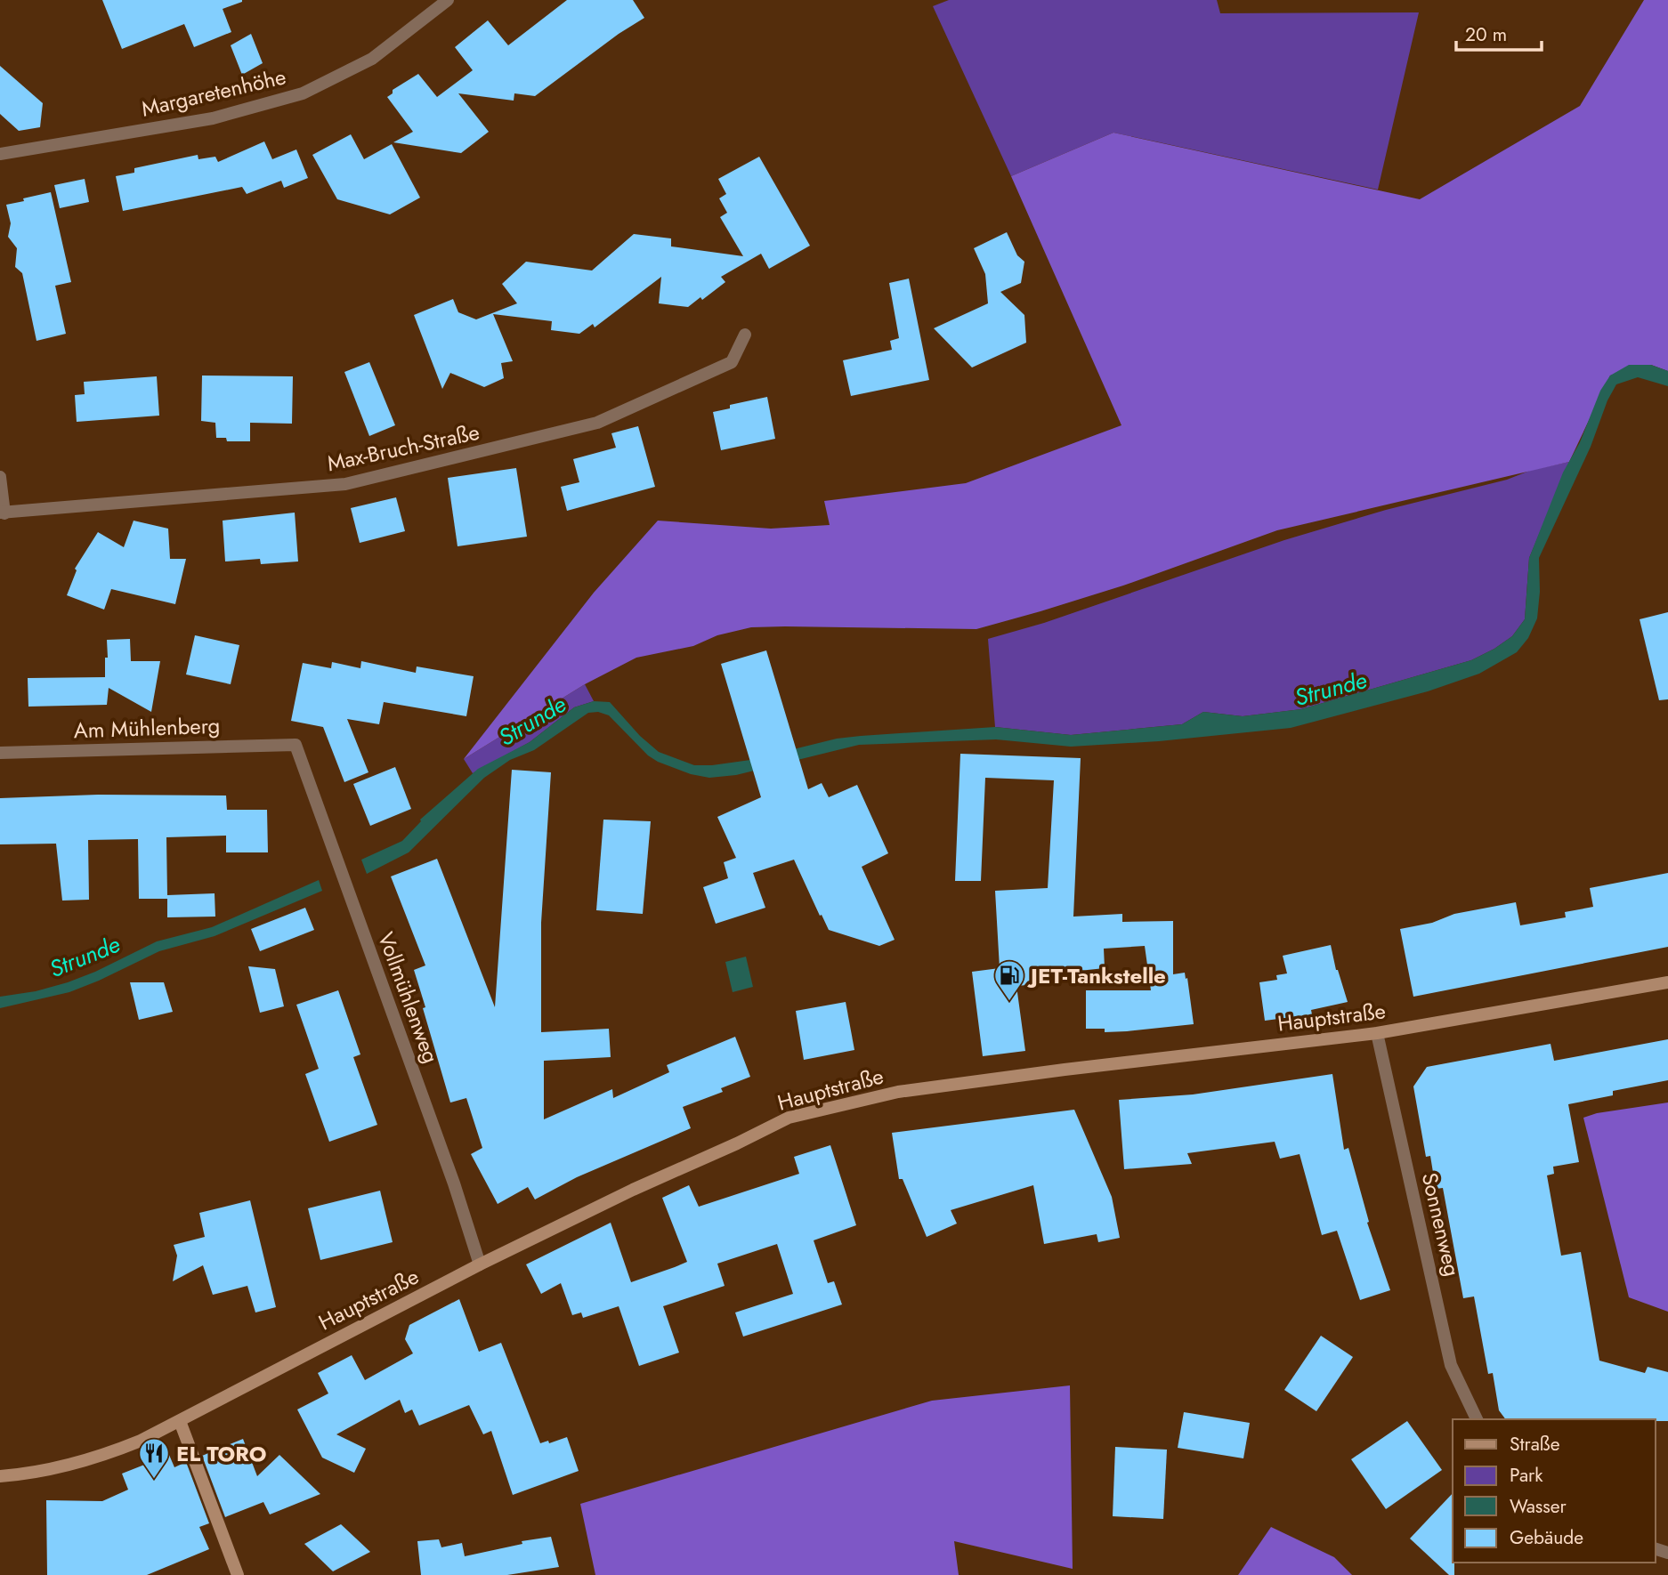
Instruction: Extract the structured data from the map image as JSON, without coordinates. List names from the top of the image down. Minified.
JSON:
{"streets":{"main road":["Hauptstraße"],"street":["Margaretenhöhe","Max-Bruch-Straße","Am Mühlenberg","Vollmühlenweg","Sonnenweg"]},"crossings":[["Am Mühlenberg","Vollmühlenweg"],["Vollmühlenweg","Hauptstraße"],["Hauptstraße","Sonnenweg"]],"water":["Strunde"],"places":{"fuel station":["JET-Tankstelle"],"restaurant":["EL TORO"]},"legend":["Straße","Park","Wasser","Gebäude"],"scale_bar":"20 m"}
